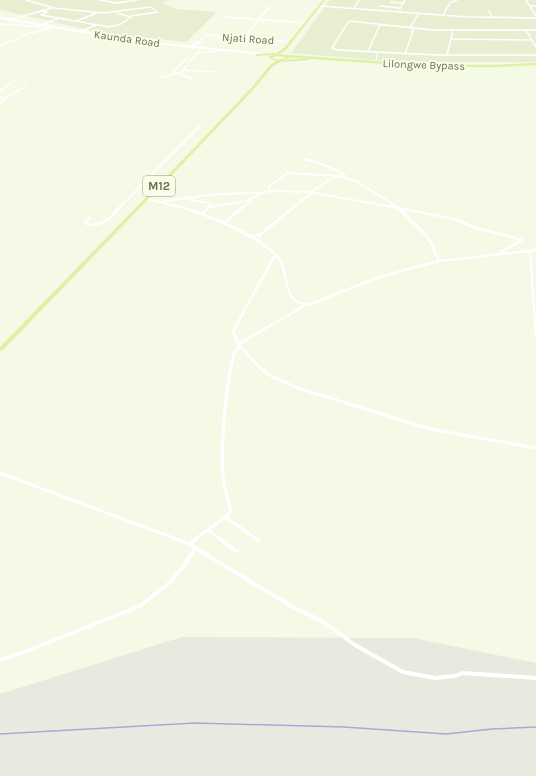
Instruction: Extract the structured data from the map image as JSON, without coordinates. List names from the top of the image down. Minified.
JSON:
{"streets":{"highway":["M12"],"main road":["Kaunda Road","Lilongwe Bypass"],"street":["Njati Road"]},"crossings":[["Kaunda Road","M12"],["Lilongwe Bypass","M12"]]}
